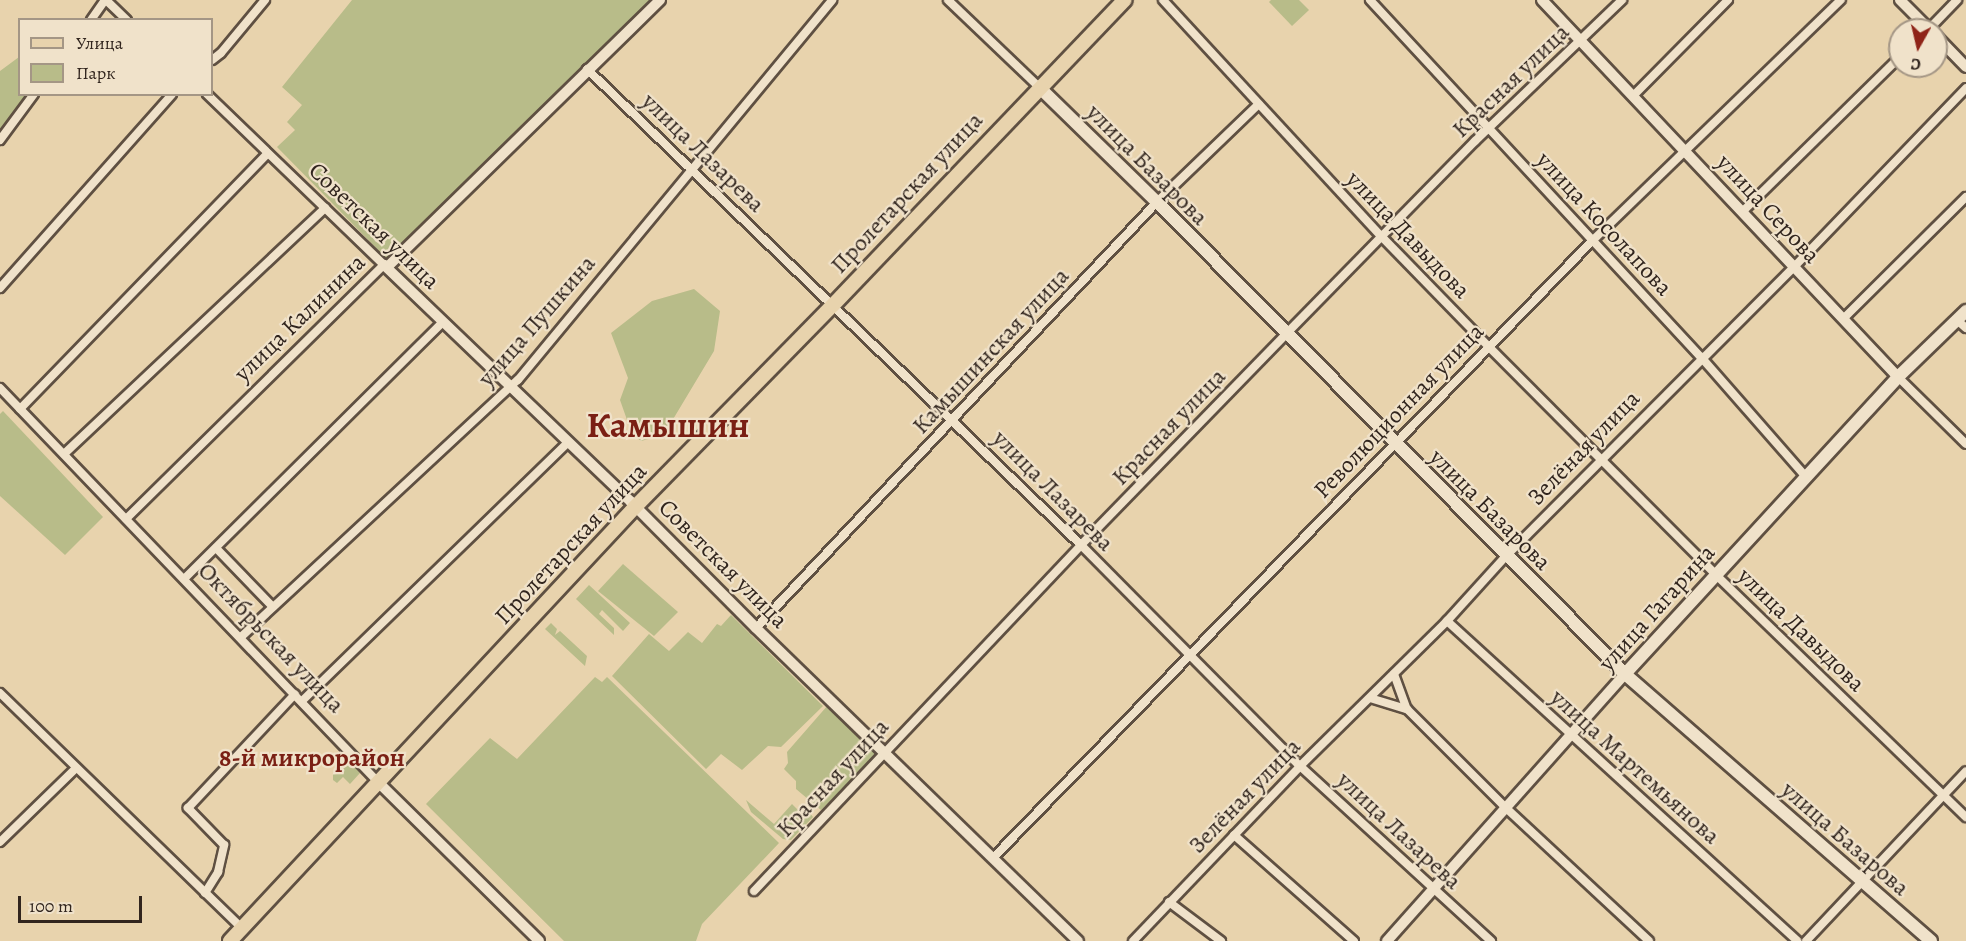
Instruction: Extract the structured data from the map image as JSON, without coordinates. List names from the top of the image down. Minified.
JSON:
{"streets":{"main road":["улица Базарова","Пролетарская улица","улица Гагарина"],"street":["Красная улица","улица Лазарева","улица Серова","улица Косолапова","Советская улица","улица Давыдова","улица Калинина","улица Пушкина","Камышинская улица","Революционная улица","Зелёная улица","Октябрьская улица","улица Мартемьянова"]},"crossings":[["Красная улица","улица Лазарева"],["Красная улица","улица Базарова"],["Красная улица","улица Серова"],["Красная улица","улица Косолапова"],["Красная улица","Советская улица"],["Красная улица","улица Давыдова"],["улица Лазарева","Пролетарская улица"],["улица Лазарева","улица Калинина"],["улица Лазарева","улица Пушкина"],["улица Лазарева","Камышинская улица"],["улица Лазарева","Революционная улица"],["улица Лазарева","Зелёная улица"],["улица Лазарева","улица Гагарина"],["улица Базарова","Пролетарская улица"],["улица Базарова","Камышинская улица"],["улица Базарова","Революционная улица"],["улица Базарова","Зелёная улица"],["улица Базарова","улица Гагарина"],["Пролетарская улица","Советская улица"],["Пролетарская улица","Октябрьская улица"],["улица Серова","Революционная улица"],["улица Серова","Зелёная улица"],["улица Серова","улица Гагарина"],["улица Косолапова","Революционная улица"],["улица Косолапова","Зелёная улица"],["улица Косолапова","улица Гагарина"],["Советская улица","улица Калинина"],["Советская улица","улица Пушкина"],["Советская улица","Камышинская улица"],["Советская улица","Революционная улица"],["улица Давыдова","Камышинская улица"],["улица Давыдова","Революционная улица"],["улица Давыдова","Зелёная улица"],["улица Давыдова","улица Гагарина"],["улица Калинина","Октябрьская улица"],["улица Пушкина","Октябрьская улица"],["Зелёная улица","улица Мартемьянова"],["улица Гагарина","улица Мартемьянова"]],"districts":["Камышин","8-й микрорайон"],"legend":["Улица","Парк"],"scale_bar":"100 m","north":"bottom"}
